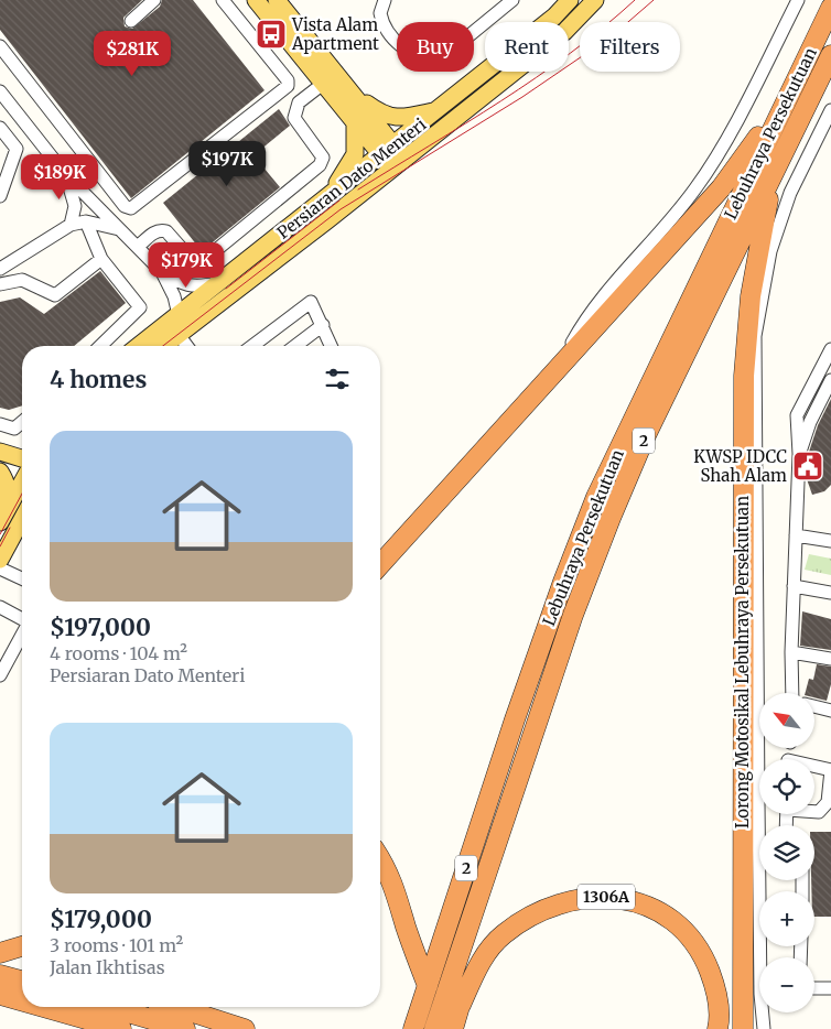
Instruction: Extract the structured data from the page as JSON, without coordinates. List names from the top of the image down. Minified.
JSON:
{"streets":{"highway":["Lebuhraya Persekutuan","2","1306A"],"main road":["Persiaran Dato Menteri"],"street":["Lorong Motosikal Lebuhraya Persekutuan"]},"places":{"bus stop":["Vista Alam Apartment"],"public building":["KWSP IDCC Shah Alam"]},"north":"top left","page":{"chip":["Buy","Rent","Filters"],"price":["$281K","$197K","$189K","$179K"],"heading":"4 homes","list":[{"name":"$197,000","note":"4 rooms · 104 m² · Persiaran Dato Menteri"},{"name":"$179,000","note":"3 rooms · 101 m² · Jalan Ikhtisas"}],"map_buttons":["+","−"]}}
